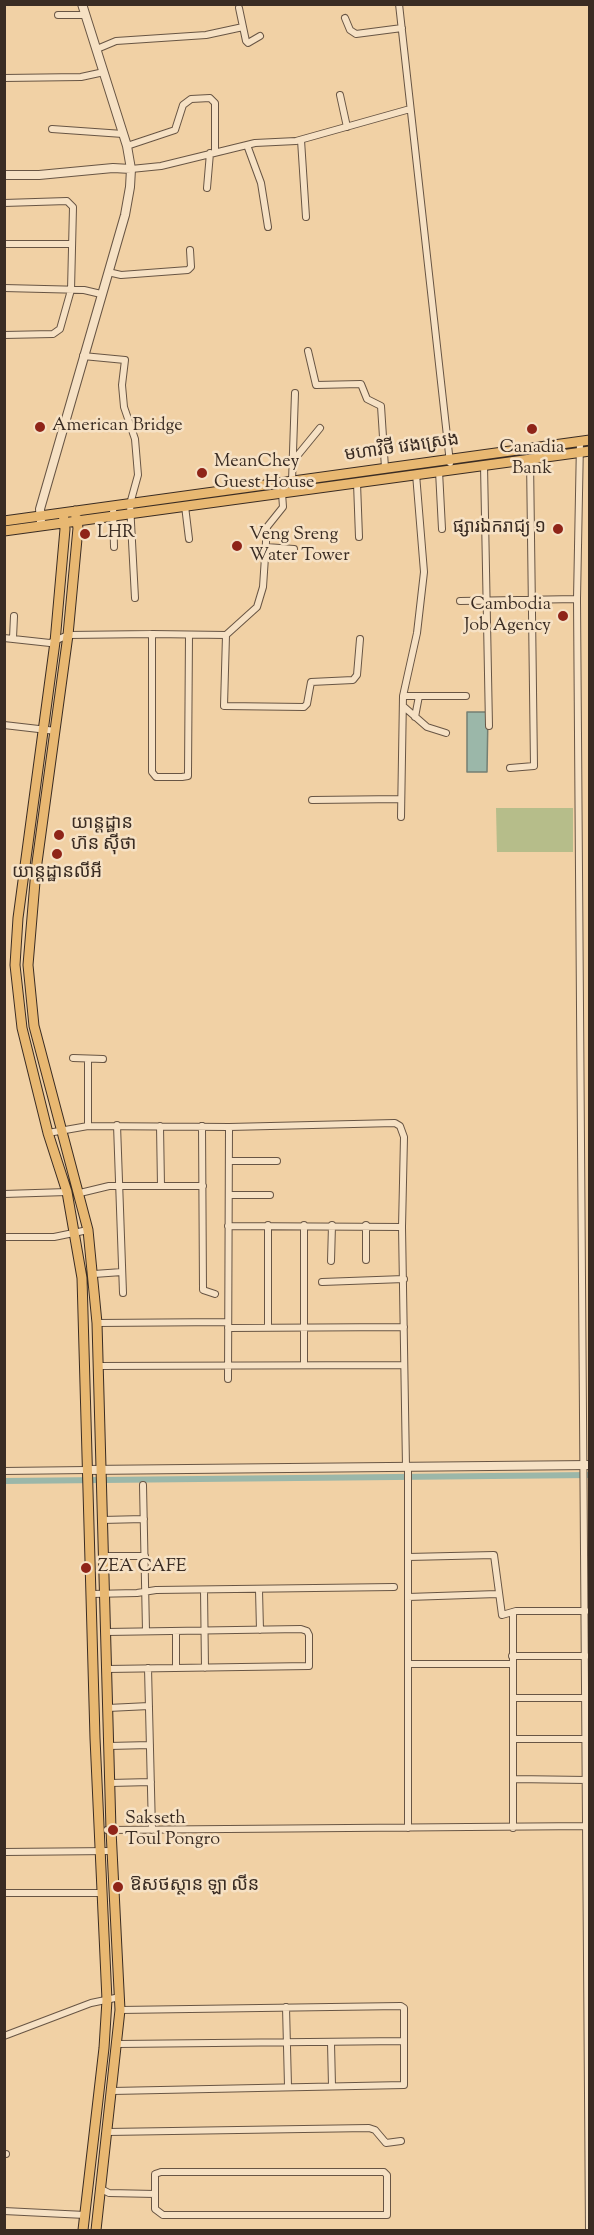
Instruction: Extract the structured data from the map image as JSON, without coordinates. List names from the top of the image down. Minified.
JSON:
{"streets":{"main road":["មហាវិថី វេងស្រេង"]},"places":["American Bridge","Canadia Bank","MeanChey Guest House","ផ្សារឯករាជ្យ ១","LHR","Veng Sreng Water Tower","Cambodia Job Agency","យាន្ដដ្ឋាន ហ៊ន ស៊ីថា","យាន្ដដ្ឋានលីអី","ZEA CAFE","Sakseth Toul Pongro","ឱសថស្ថាន ឡា លីន"]}
